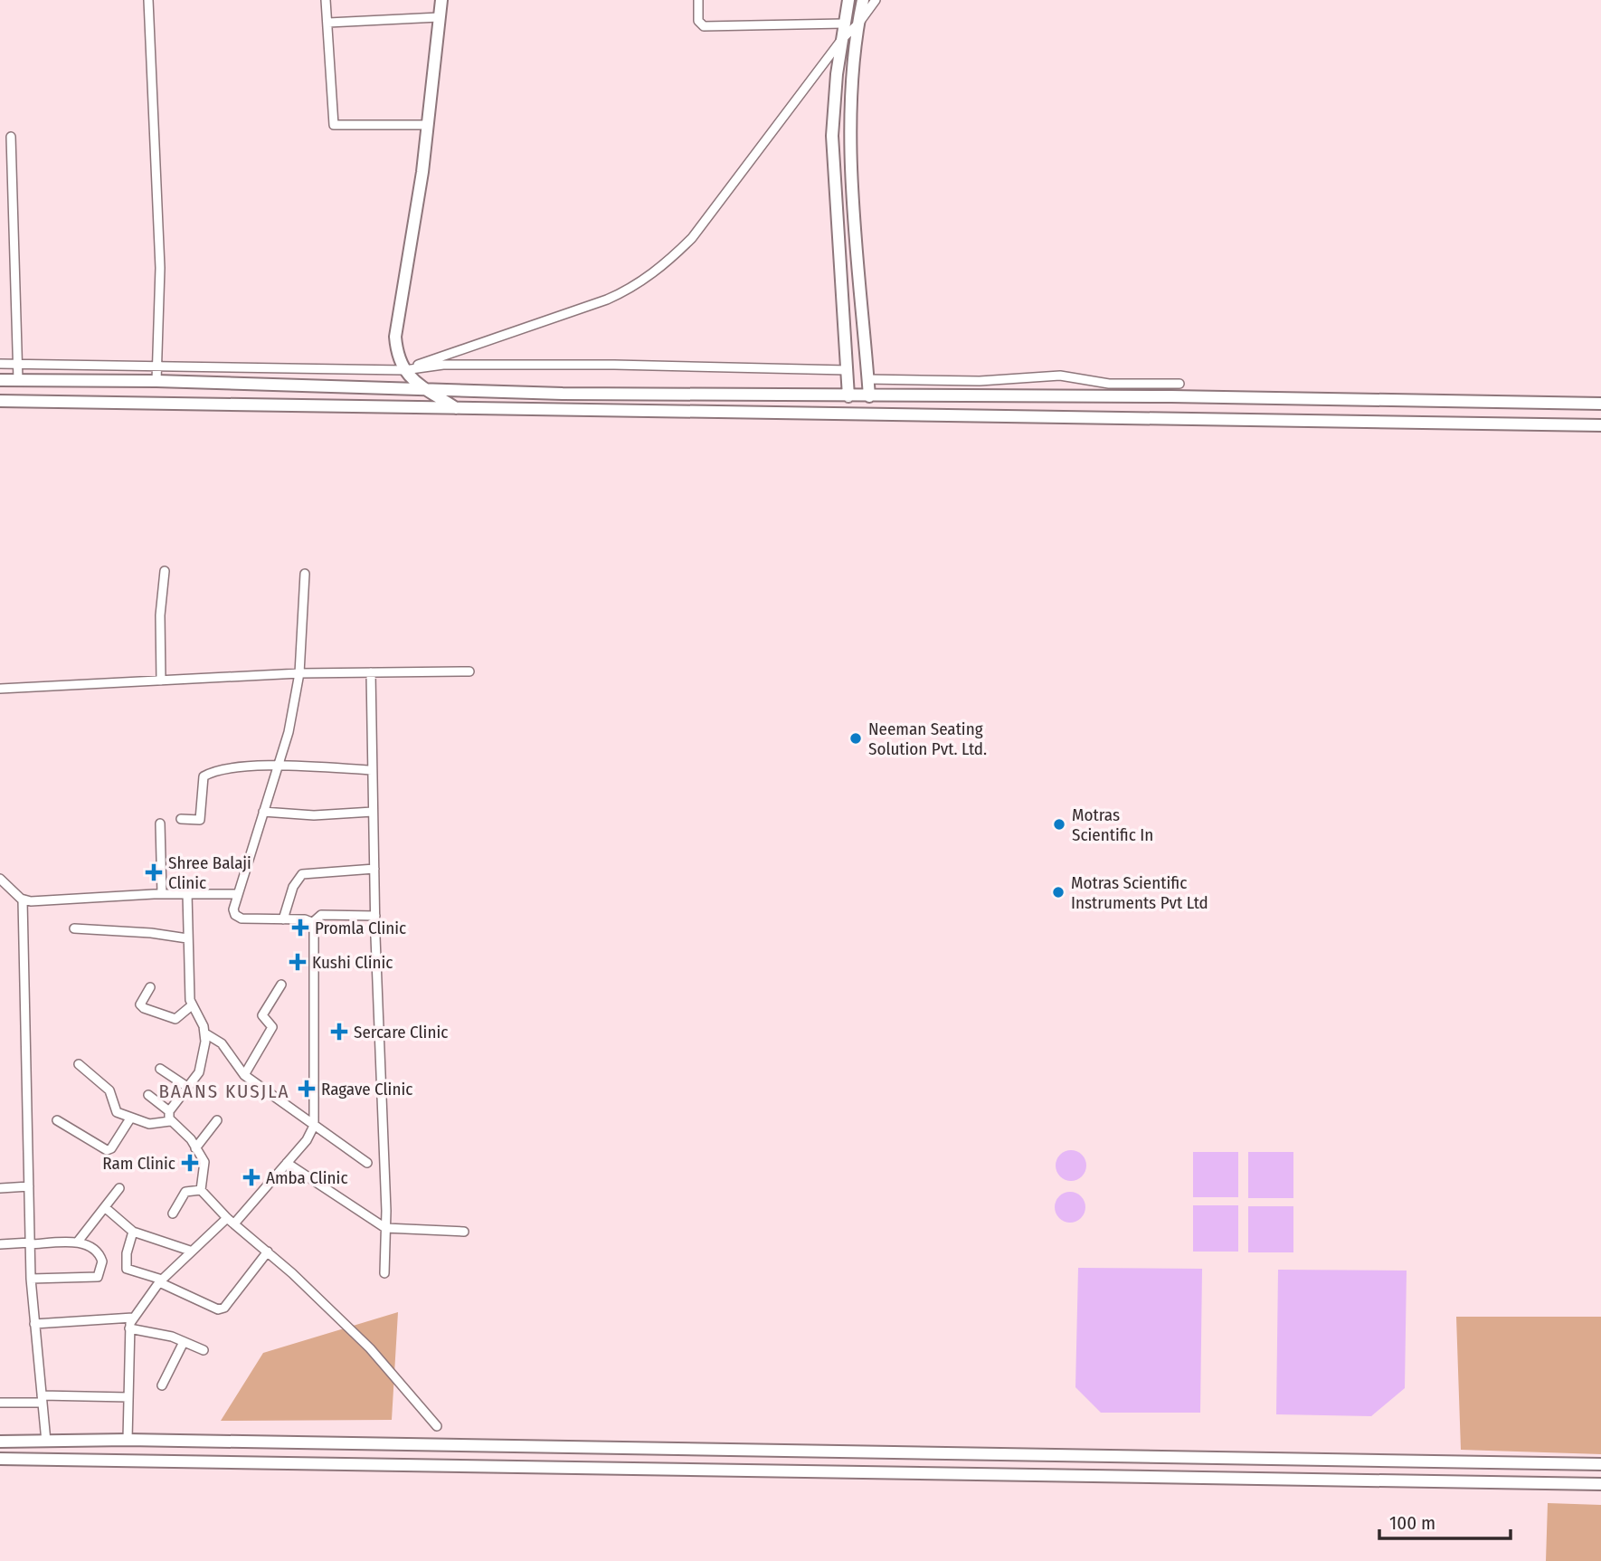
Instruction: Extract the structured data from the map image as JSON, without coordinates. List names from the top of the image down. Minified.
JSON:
{"districts":["BAANS KUSJLA"],"places":{"other":["Neeman Seating Solution Pvt. Ltd.","Motras Scientific In","Motras Scientific Instruments Pvt Ltd"],"health":["Shree Balaji Clinic","Promla Clinic","Kushi Clinic","Sercare Clinic","Ragave Clinic","Ram Clinic","Amba Clinic"]},"scale_bar":"100 m"}
